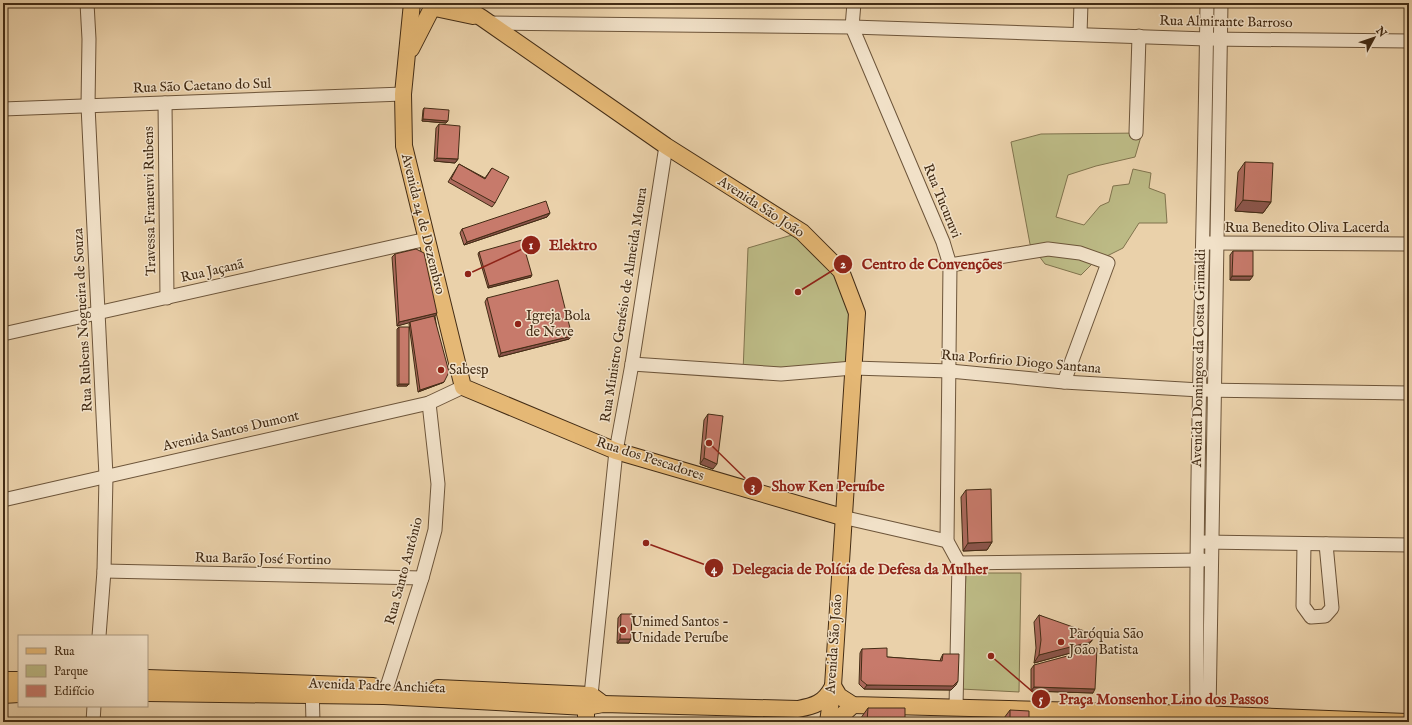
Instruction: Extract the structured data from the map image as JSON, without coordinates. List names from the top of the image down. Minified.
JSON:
{"streets":{"main road":["Avenida São João","Avenida 24 de Dezembro","Rua dos Pescadores","Avenida Padre Anchieta"],"street":["Rua Almirante Barroso","Rua São Caetano do Sul","Travessa Franeuvi Rubens","Rua Tucuruvi","Rua Benedito Oliva Lacerda","Rua Jaçanã","Rua Ministro Genésio de Almeida Moura","Rua Rubens Nogueira de Souza","Avenida Domingos da Costa Grimaldi","Rua Porfirio Diogo Santana","Avenida Santos Dumont","Rua Barão José Fortino","Rua Santo Antônio"]},"crossings":[["Rua Almirante Barroso","Rua Tucuruvi"],["Rua Almirante Barroso","Avenida São João"],["Rua Almirante Barroso","Avenida Domingos da Costa Grimaldi"],["Rua São Caetano do Sul","Travessa Franeuvi Rubens"],["Rua São Caetano do Sul","Avenida 24 de Dezembro"],["Rua São Caetano do Sul","Rua Rubens Nogueira de Souza"],["Travessa Franeuvi Rubens","Rua Jaçanã"],["Rua Tucuruvi","Rua Porfirio Diogo Santana"],["Avenida São João","Rua Ministro Genésio de Almeida Moura"],["Avenida São João","Rua Porfirio Diogo Santana"],["Avenida São João","Rua dos Pescadores"],["Avenida São João","Avenida Padre Anchieta"],["Avenida 24 de Dezembro","Rua Jaçanã"],["Avenida 24 de Dezembro","Avenida Santos Dumont"],["Avenida 24 de Dezembro","Rua dos Pescadores"],["Rua Benedito Oliva Lacerda","Avenida Domingos da Costa Grimaldi"],["Rua Jaçanã","Rua Rubens Nogueira de Souza"],["Rua Ministro Genésio de Almeida Moura","Rua Porfirio Diogo Santana"],["Rua Ministro Genésio de Almeida Moura","Rua dos Pescadores"],["Rua Ministro Genésio de Almeida Moura","Avenida Padre Anchieta"],["Rua Rubens Nogueira de Souza","Avenida Santos Dumont"],["Rua Rubens Nogueira de Souza","Rua Barão José Fortino"],["Avenida Domingos da Costa Grimaldi","Rua Porfirio Diogo Santana"],["Avenida Santos Dumont","Rua dos Pescadores"],["Avenida Santos Dumont","Rua Santo Antônio"],["Rua Barão José Fortino","Rua Santo Antônio"],["Rua Santo Antônio","Avenida Padre Anchieta"]],"places":["Elektro","Centro de Convenções","Igreja Bola de Neve","Sabesp","Show Ken Peruíbe","Delegacia de Polícia de Defesa da Mulher","Unimed Santos - Unidade Peruíbe","Paróquia São João Batista","Praça Monsenhor Lino dos Passos"],"legend":["Rua","Parque","Edifício"],"north":"top right"}
